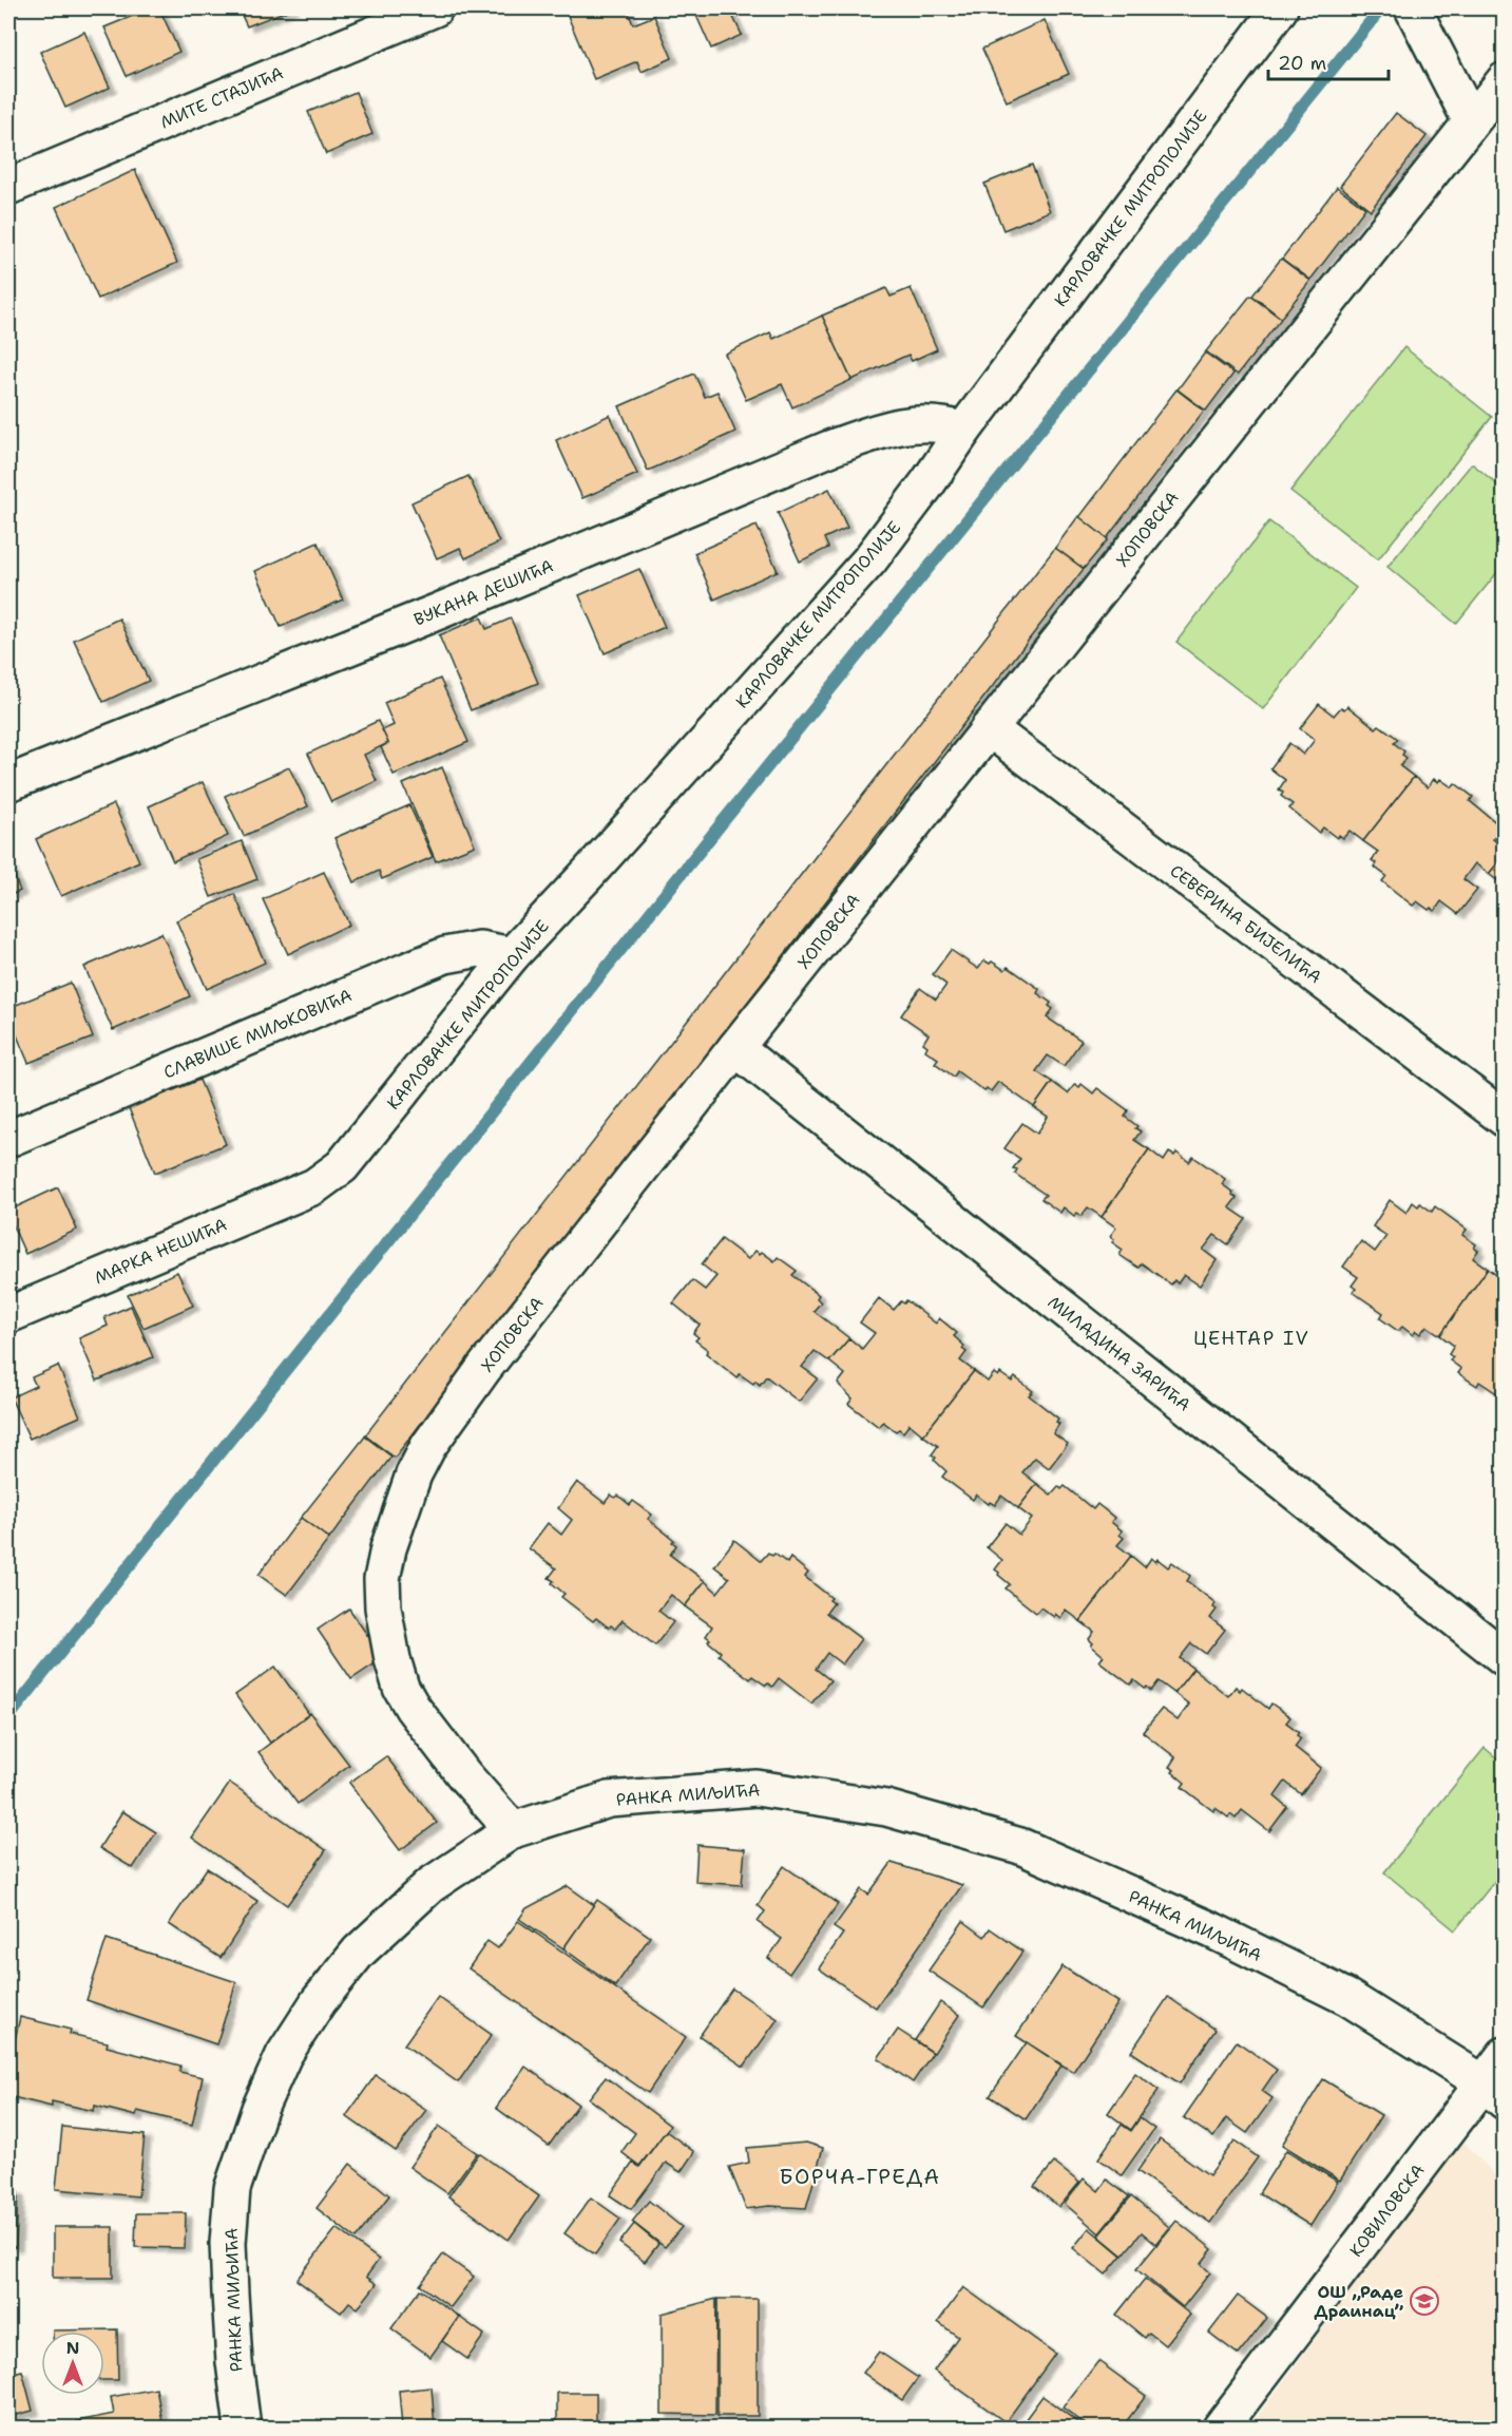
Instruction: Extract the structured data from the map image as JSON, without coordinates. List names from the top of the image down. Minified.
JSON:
{"streets":{"street":["МИТЕ СТАЈИЋА","КАРЛОВАЧКЕ МИТРОПОЛИЈЕ","ХОПОВСКА","ВУКАНА ДЕШИЋА","СЕВЕРИНА БИЈЕЛИЋА","СЛАВИШЕ МИЉКОВИЋА","МАРКА НЕШИЋА","МИЛАДИНА ЗАРИЋА","РАНКА МИЉИЋА","КОВИЛОВСКА"]},"crossings":[["КАРЛОВАЧКЕ МИТРОПОЛИЈЕ","ВУКАНА ДЕШИЋА"],["КАРЛОВАЧКЕ МИТРОПОЛИЈЕ","СЛАВИШЕ МИЉКОВИЋА"],["КАРЛОВАЧКЕ МИТРОПОЛИЈЕ","МАРКА НЕШИЋА"],["ХОПОВСКА","СЕВЕРИНА БИЈЕЛИЋА"],["ХОПОВСКА","МИЛАДИНА ЗАРИЋА"],["ХОПОВСКА","РАНКА МИЉИЋА"],["РАНКА МИЉИЋА","КОВИЛОВСКА"]],"districts":["ЦЕНТАР IV","БОРЧА-ГРЕДА"],"places":{"school or university":["ОШ „Раде Драинац”"]},"scale_bar":"20 m","north":"top"}
